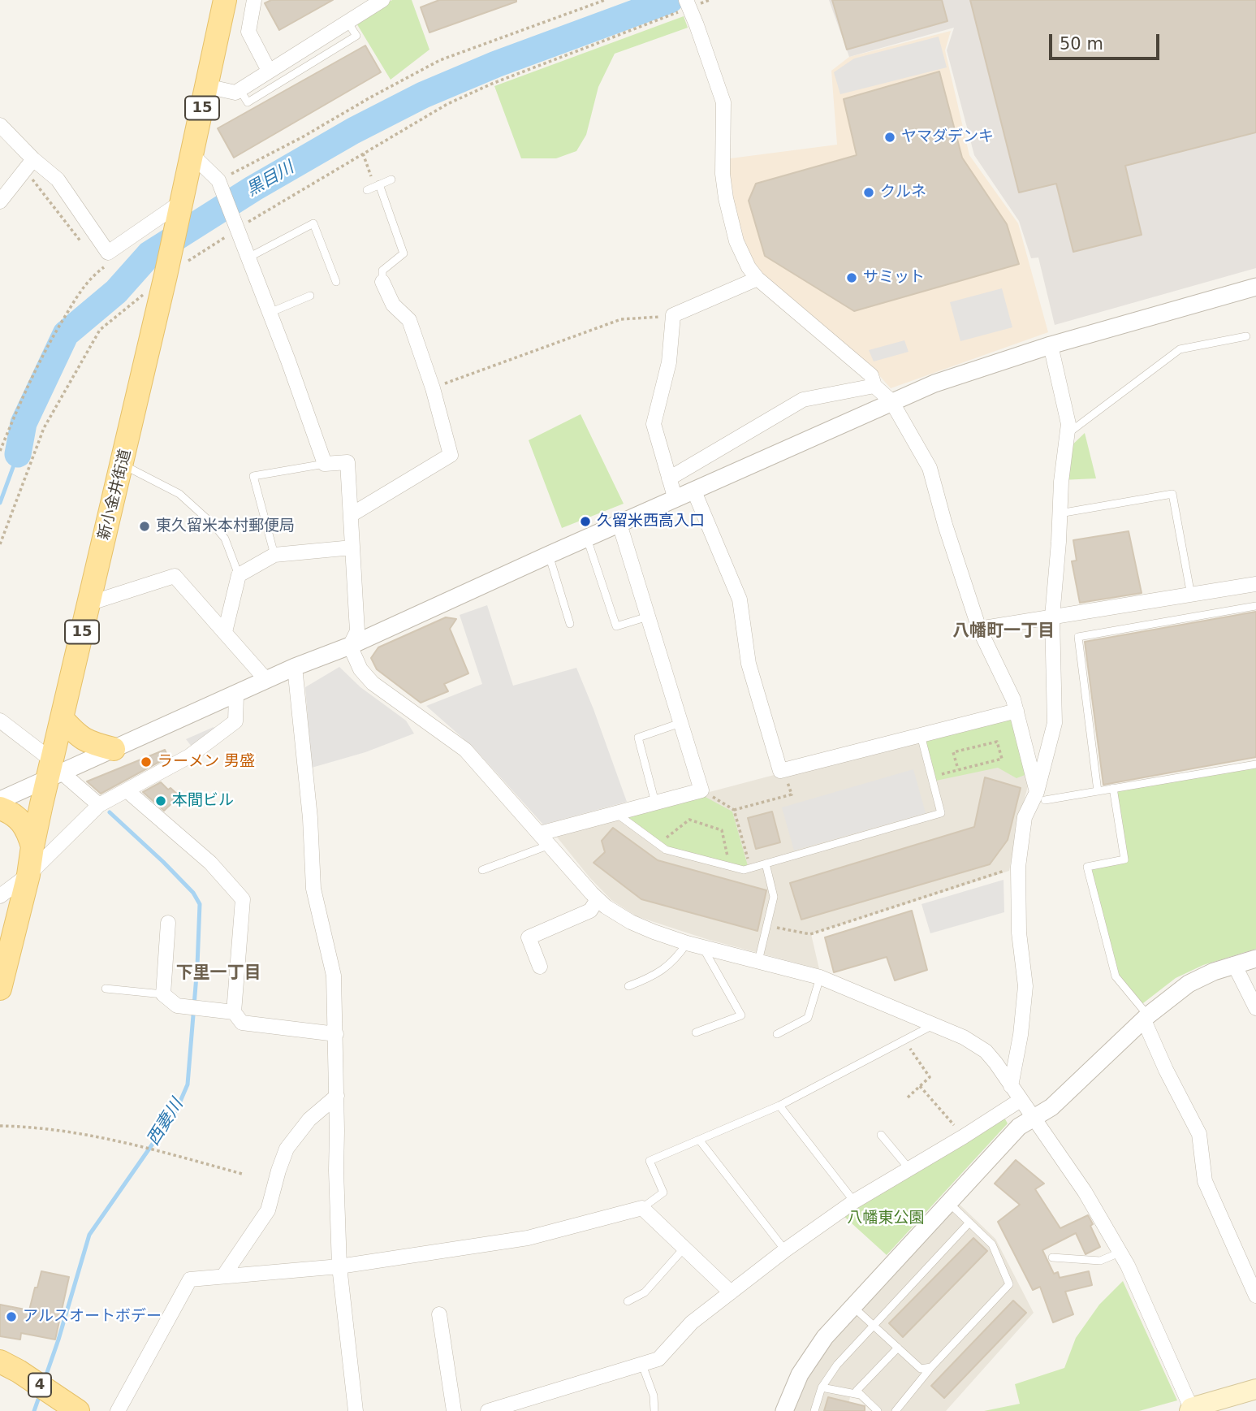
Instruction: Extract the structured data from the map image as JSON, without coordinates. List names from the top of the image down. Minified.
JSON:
{"streets":{"main road":["15","新小金井街道","4"]},"districts":["八幡町一丁目","下里一丁目"],"water":["黒目川","西妻川"],"parks":["八幡東公園"],"places":["ヤマダデンキ","クルネ","サミット","久留米西高入口","東久留米本村郵便局","ラーメン 男盛","本間ビル","アルスオートボデー"],"scale_bar":"50 m"}
